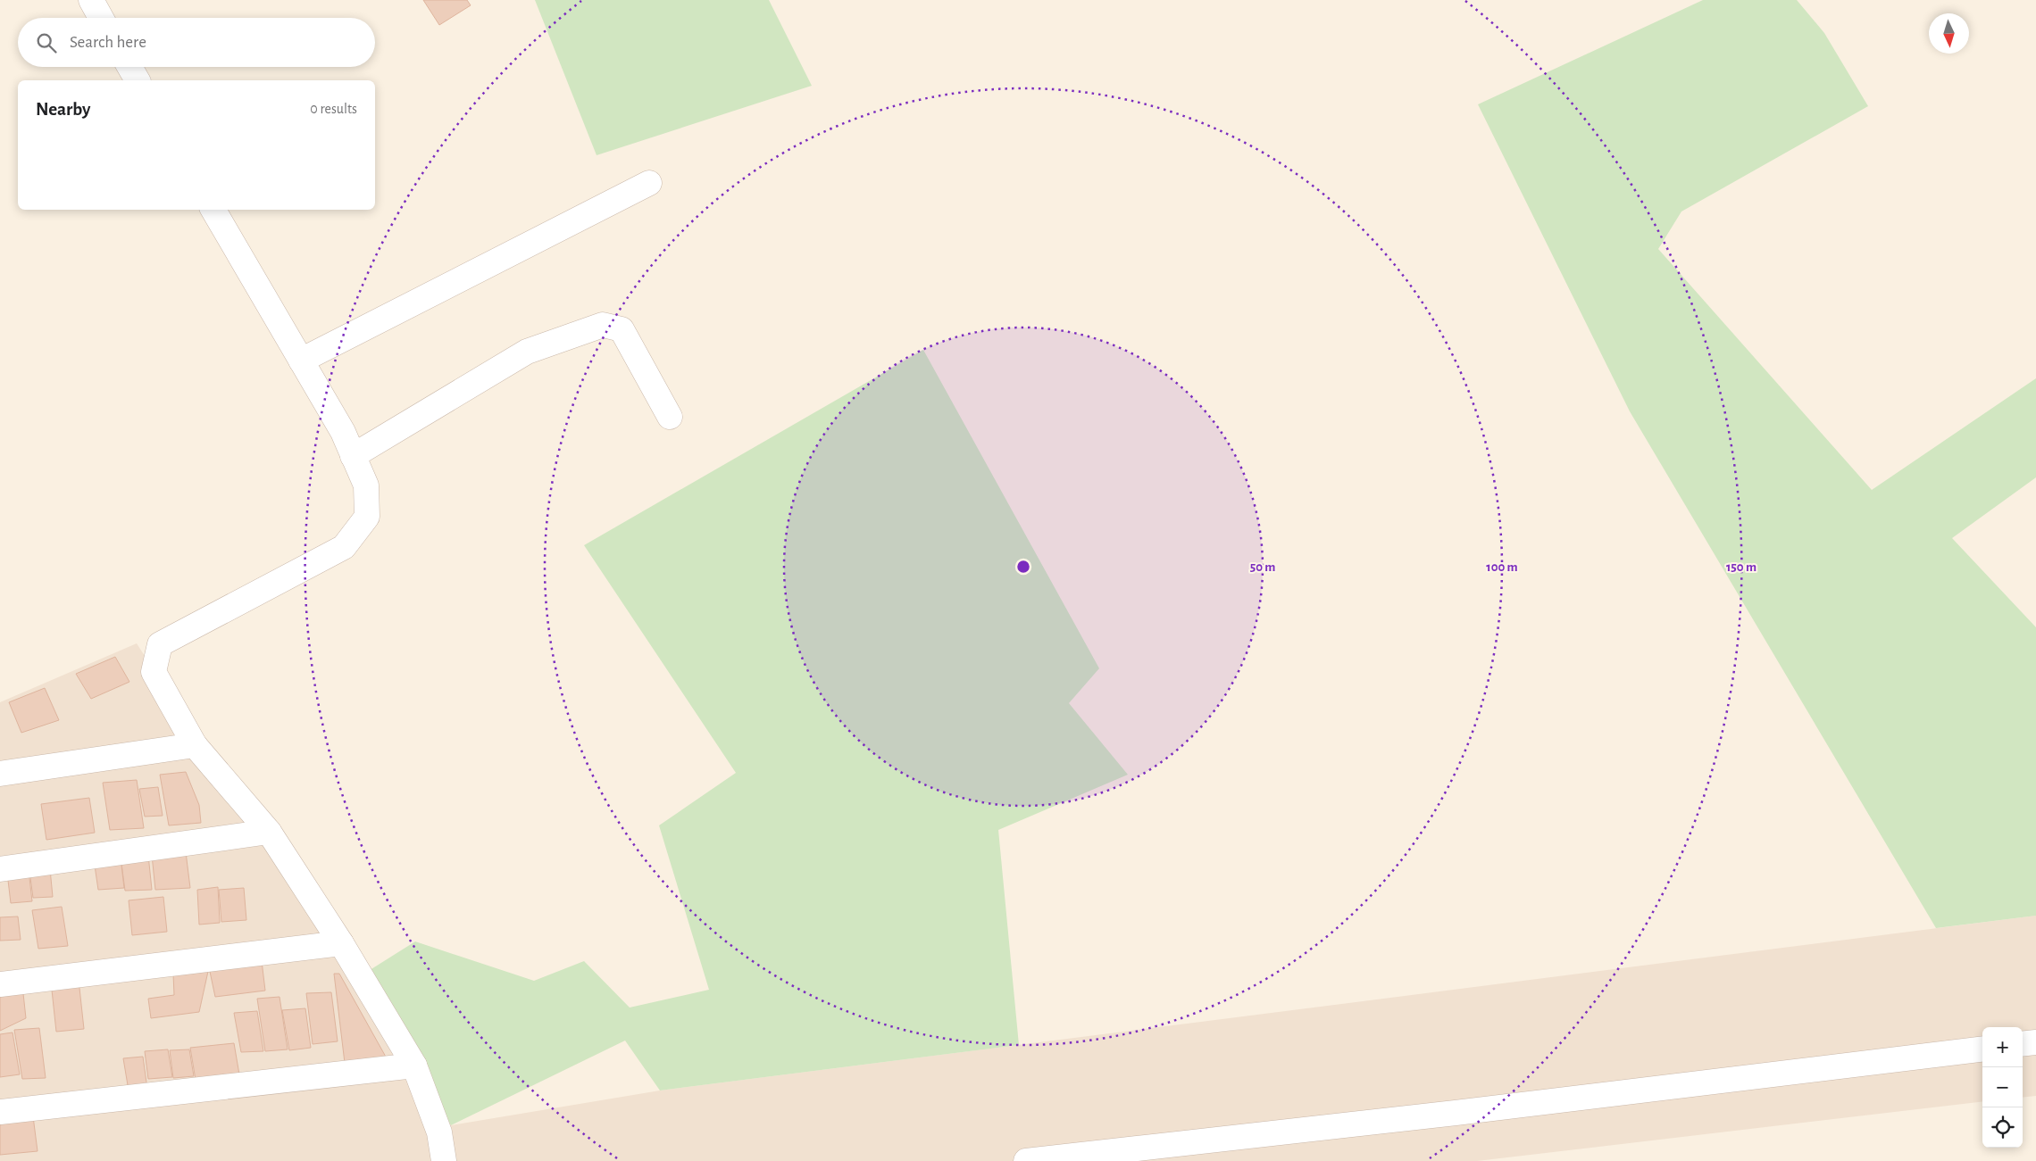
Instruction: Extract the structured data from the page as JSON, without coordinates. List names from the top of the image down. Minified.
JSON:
{"north":"bottom","page":{"search":"Search here","heading":["Nearby","0 results"],"map_buttons":["+","−"]},"rings":["50 m","100 m","150 m"]}
